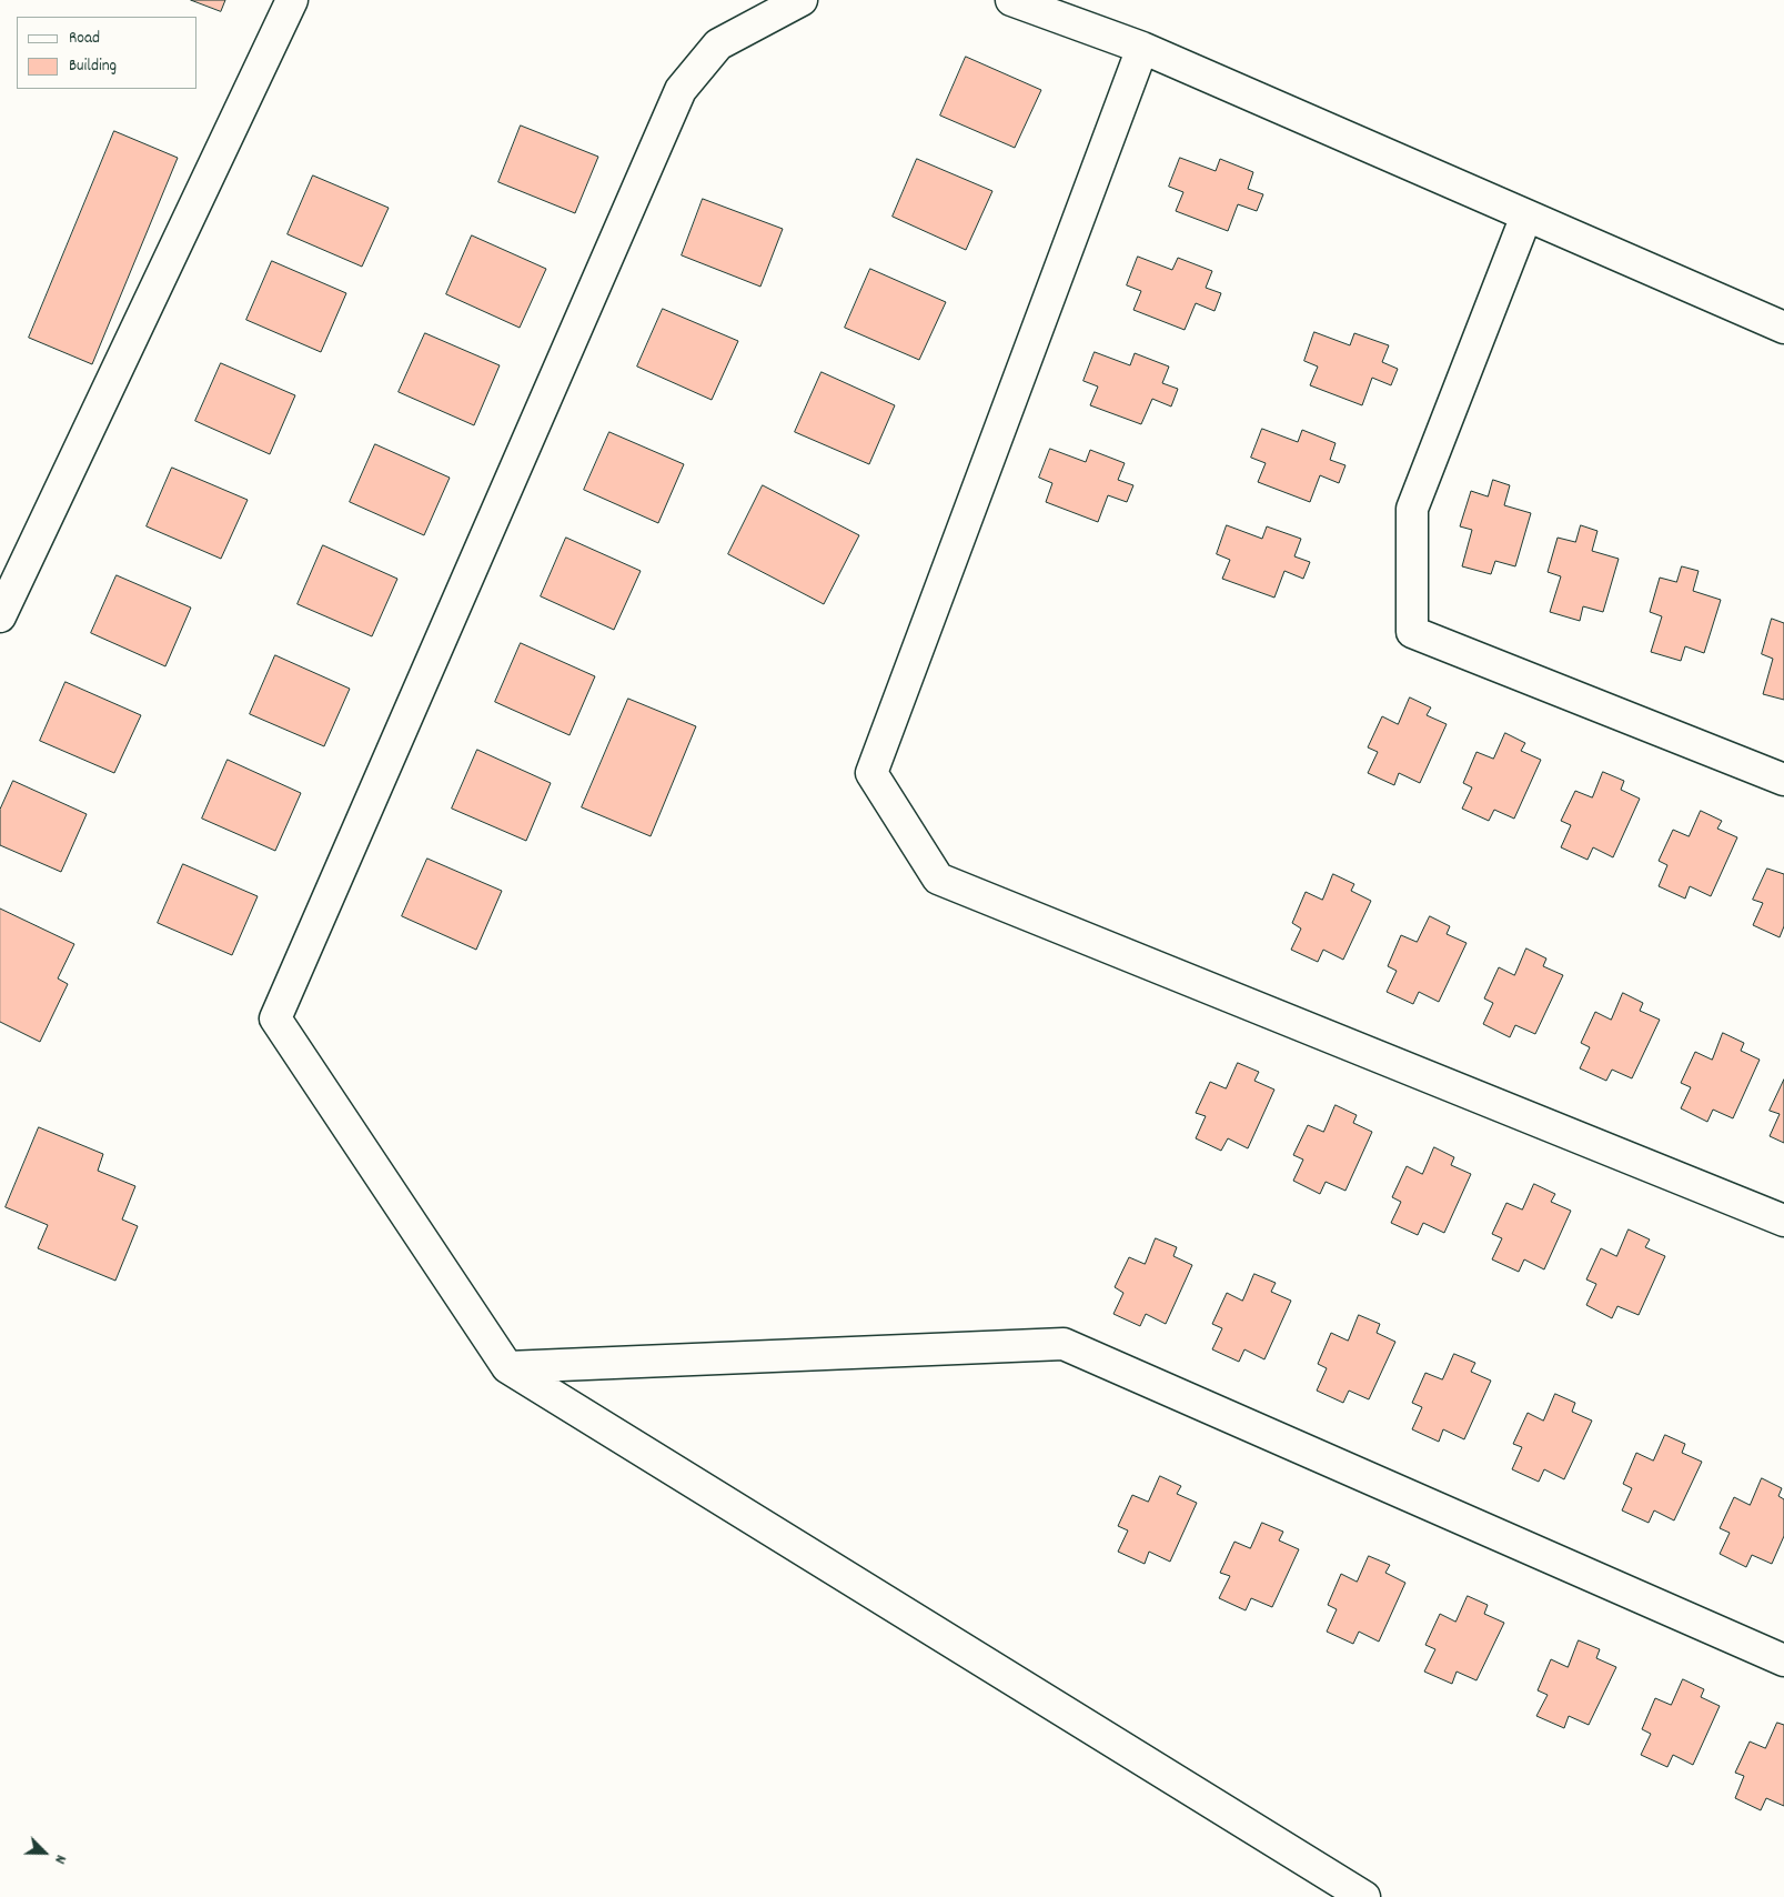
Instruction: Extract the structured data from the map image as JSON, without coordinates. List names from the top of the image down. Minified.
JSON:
{"legend":["Road","Building"],"north":"bottom right"}
